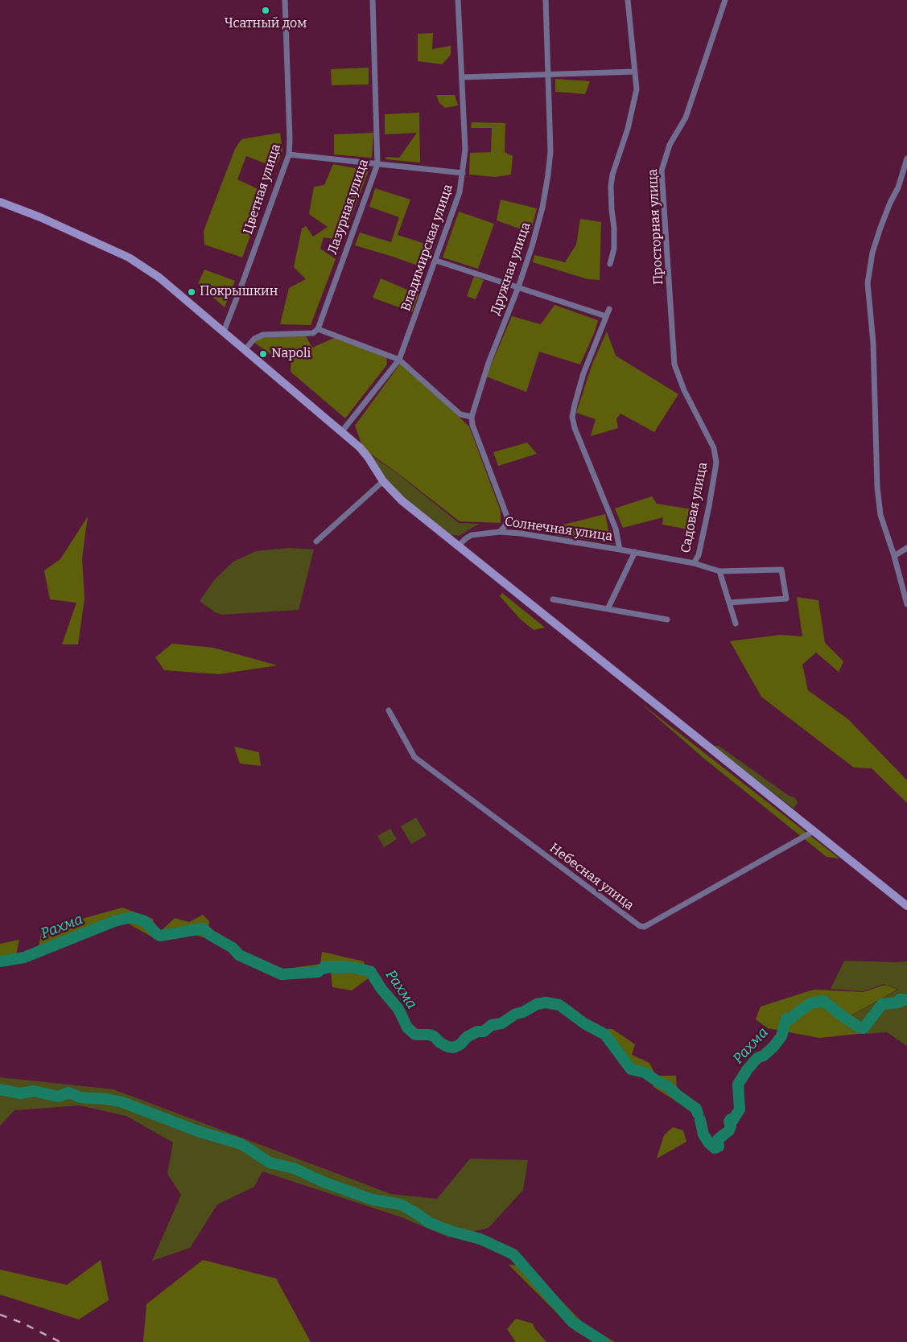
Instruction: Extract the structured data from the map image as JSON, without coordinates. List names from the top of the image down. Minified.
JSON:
{"streets":{"street":["Цветная улица","Лазурная улица","Просторная улица","Владимирская улица","Дружная улица","Садовая улица","Солнечная улица","Небесная улица"]},"crossings":[["Просторная улица","Садовая улица"],["Садовая улица","Солнечная улица"]],"water":["Рахма"],"places":["Чсатный дом","Покрышкин","Napoli"]}
